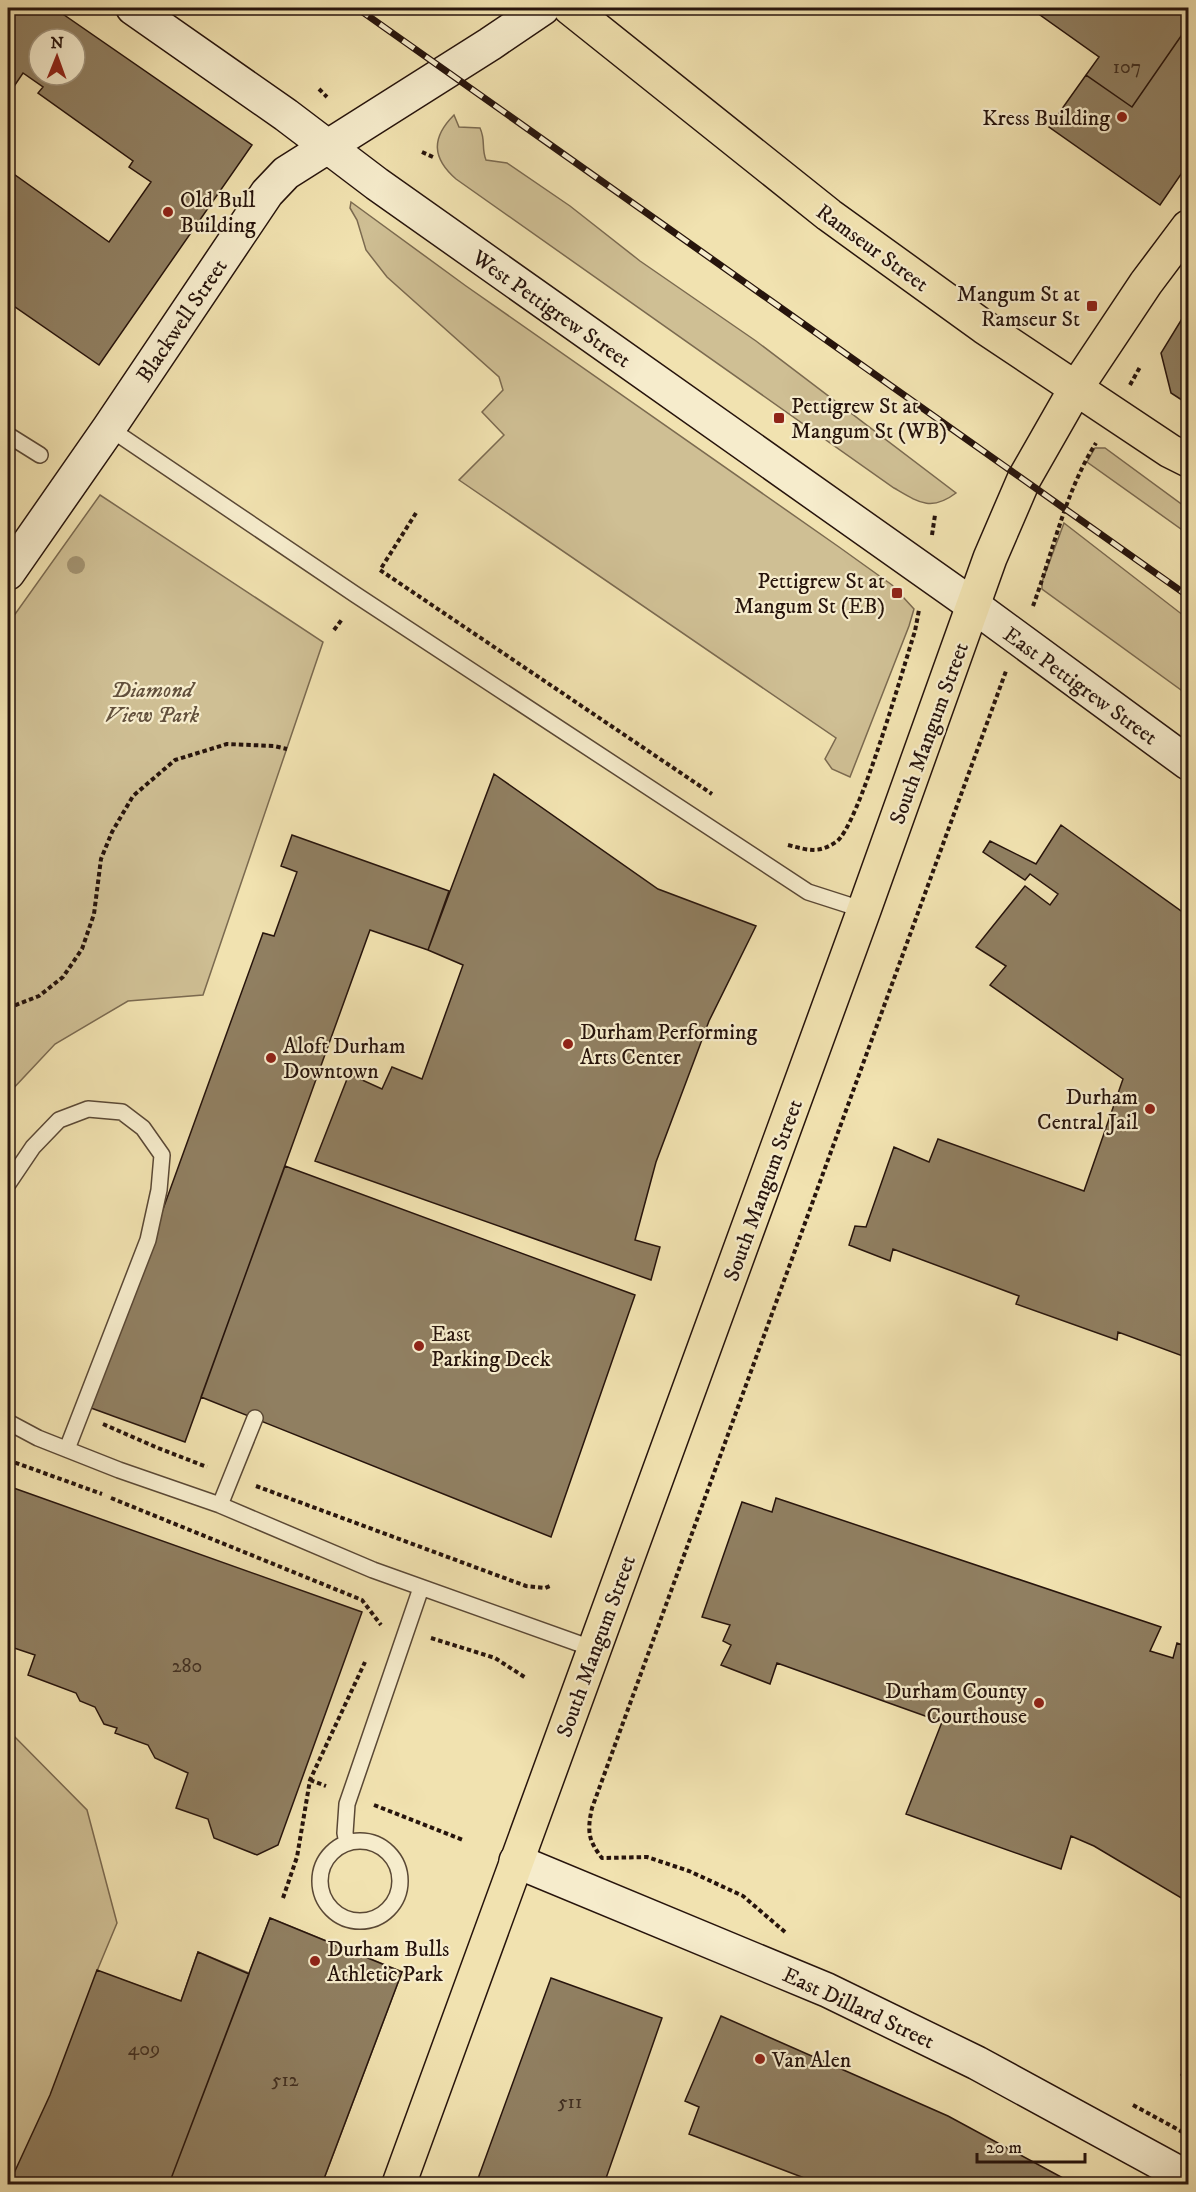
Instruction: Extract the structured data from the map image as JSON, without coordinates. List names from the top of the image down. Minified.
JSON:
{"streets":{"main road":["Ramseur Street","South Mangum Street"],"street":["West Pettigrew Street","Blackwell Street","East Pettigrew Street","East Dillard Street"]},"crossings":[["Ramseur Street","South Mangum Street"],["West Pettigrew Street","Blackwell Street"],["West Pettigrew Street","East Pettigrew Street"],["West Pettigrew Street","South Mangum Street"],["East Pettigrew Street","South Mangum Street"],["South Mangum Street","East Dillard Street"]],"parks":["Diamond View Park"],"places":{"other":["Kress Building","Old Bull Building","Durham Performing Arts Center","Aloft Durham Downtown","Durham Central Jail","East Parking Deck","Durham County Courthouse","Durham Bulls Athletic Park","Van Alen"],"transit":["Mangum St at Ramseur St","Pettigrew St at Mangum St (WB)","Pettigrew St at Mangum St (EB)"]},"house_numbers":["107","280","409","512","511"],"scale_bar":"20 m","north":"top"}
